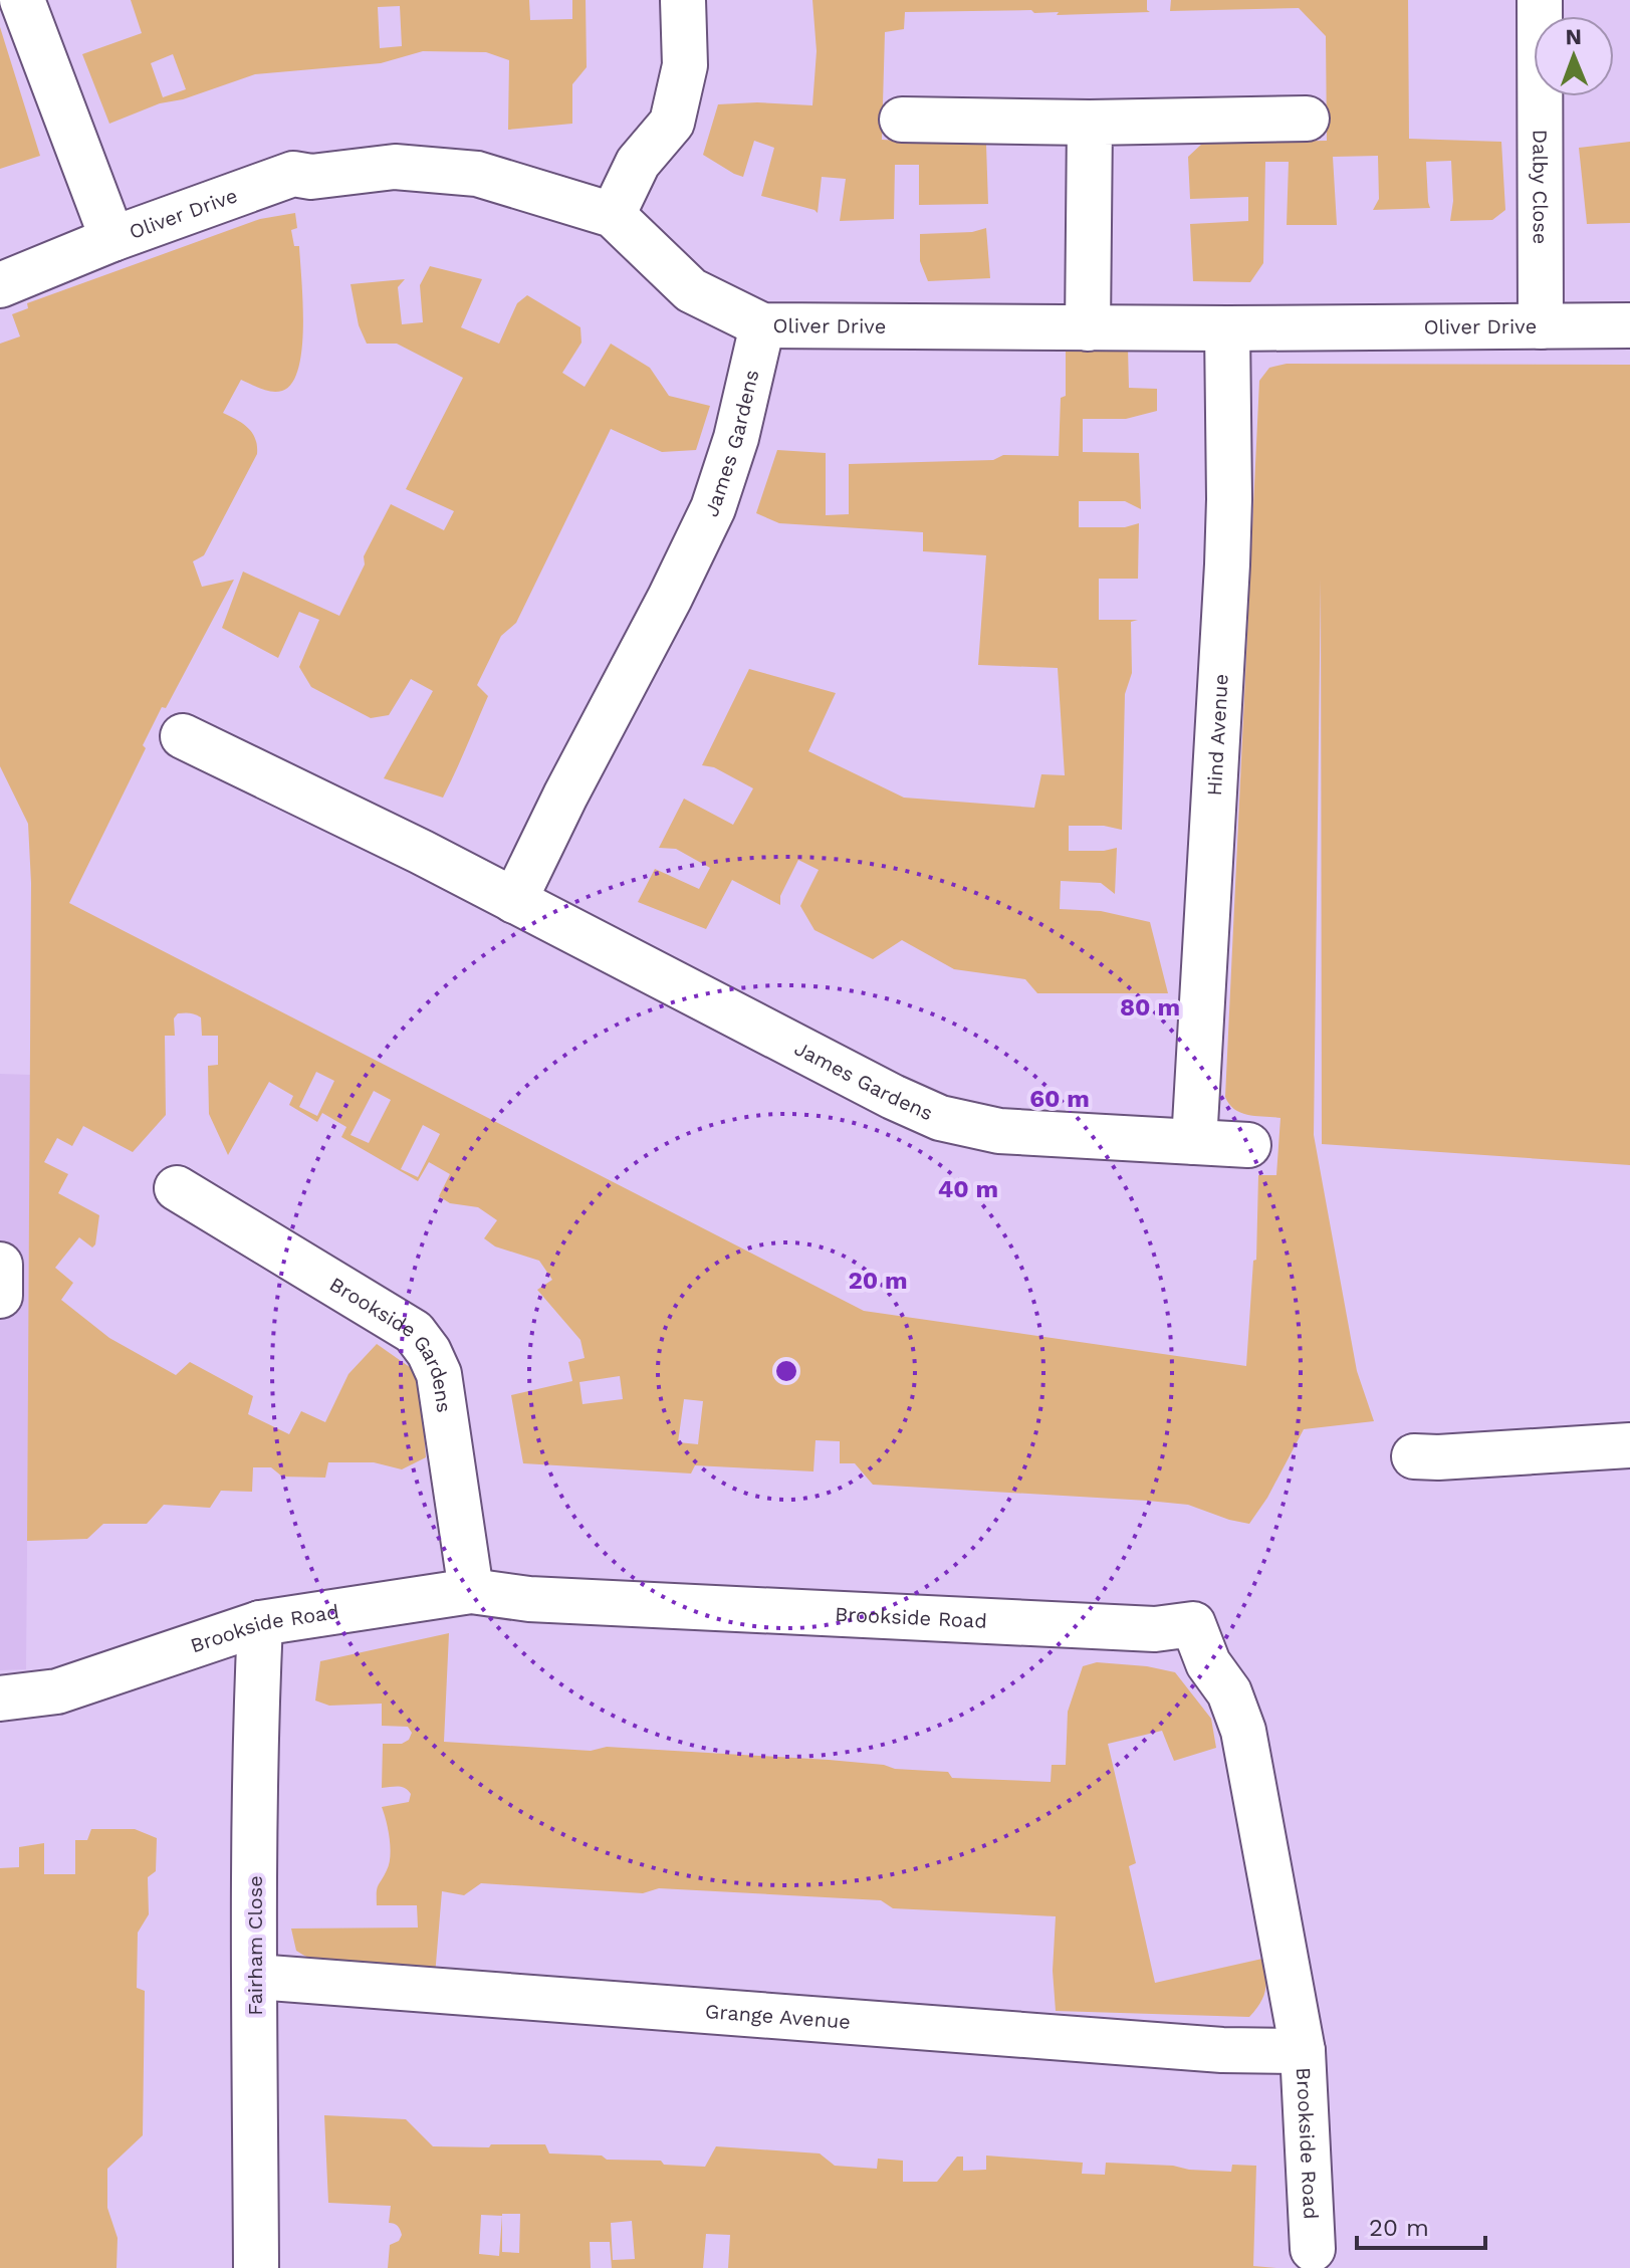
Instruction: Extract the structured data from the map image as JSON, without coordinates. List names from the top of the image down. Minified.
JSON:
{"streets":{"street":["Dalby Close","Oliver Drive","James Gardens","Hind Avenue","Brookside Gardens","Brookside Road","Fairham Close","Grange Avenue"]},"crossings":[["Dalby Close","Oliver Drive"],["Oliver Drive","James Gardens"],["Oliver Drive","Hind Avenue"],["James Gardens","Hind Avenue"],["Brookside Gardens","Brookside Road"],["Brookside Road","Fairham Close"],["Brookside Road","Grange Avenue"],["Fairham Close","Grange Avenue"]],"scale_bar":"20 m","north":"top","rings":["80 m","60 m","40 m","20 m"]}
